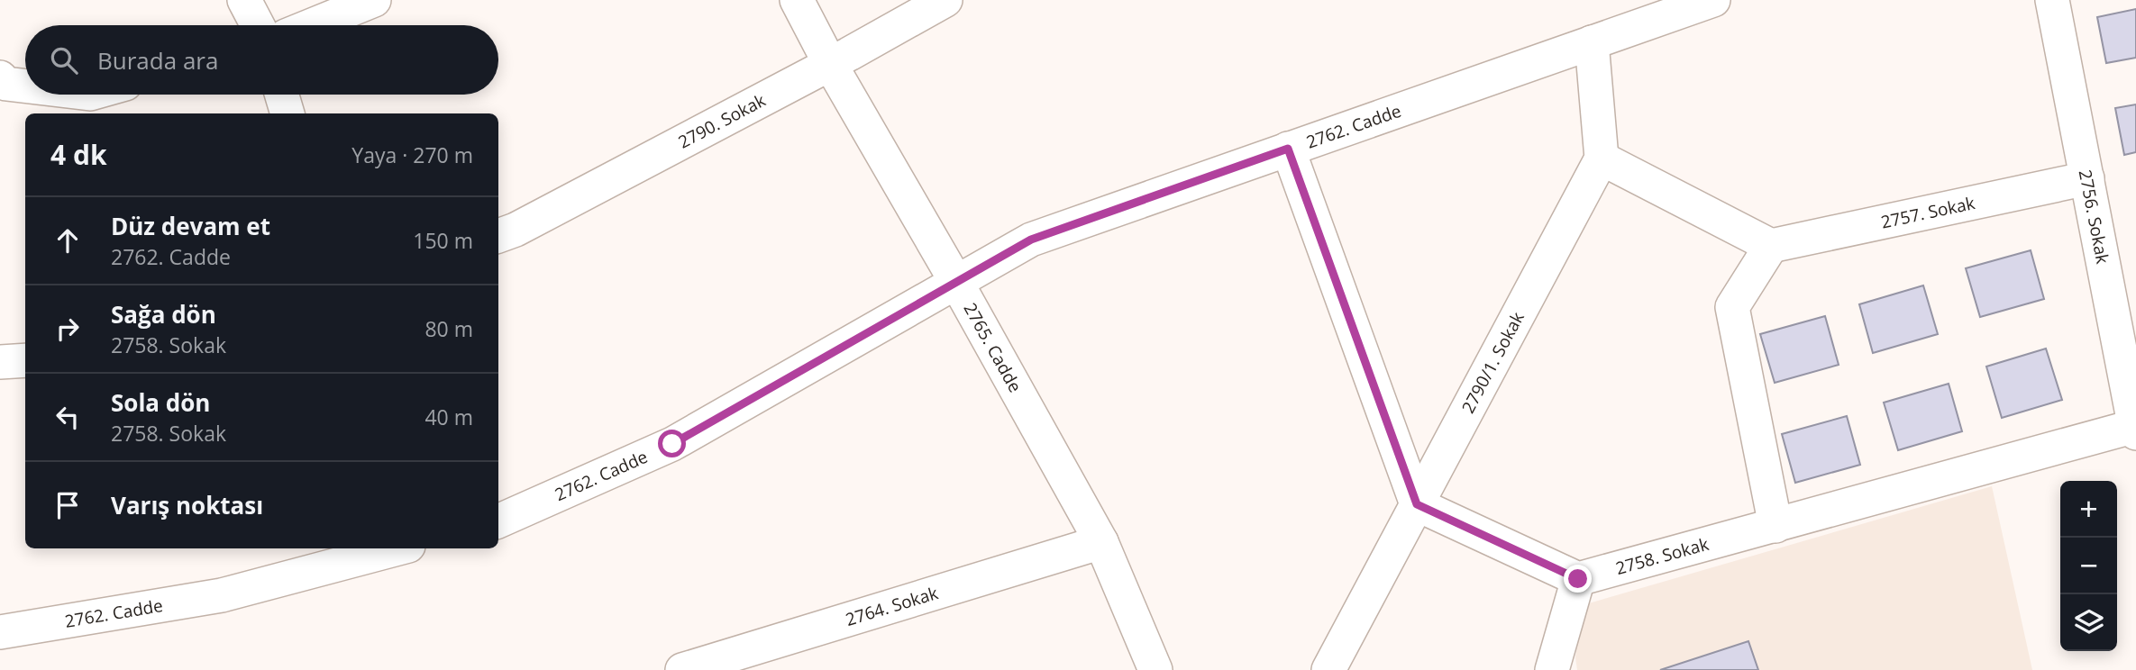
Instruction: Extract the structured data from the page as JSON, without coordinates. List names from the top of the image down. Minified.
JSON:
{"streets":{"street":["2790. Sokak","2762. Cadde","2757. Sokak","2756. Sokak","2765. Cadde","2790/1. Sokak","2758. Sokak","2764. Sokak"]},"crossings":[["2790. Sokak","2765. Cadde"],["2762. Cadde","2765. Cadde"],["2757. Sokak","2756. Sokak"],["2756. Sokak","2758. Sokak"],["2765. Cadde","2764. Sokak"]],"page":{"search":"Burada ara","heading":["4 dk","Yaya · 270 m"],"list":[["Düz devam et","2762. Cadde","150 m"],["Sağa dön","2758. Sokak","80 m"],["Sola dön","2758. Sokak","40 m"],"Varış noktası"],"map_buttons":["+","−"]}}
